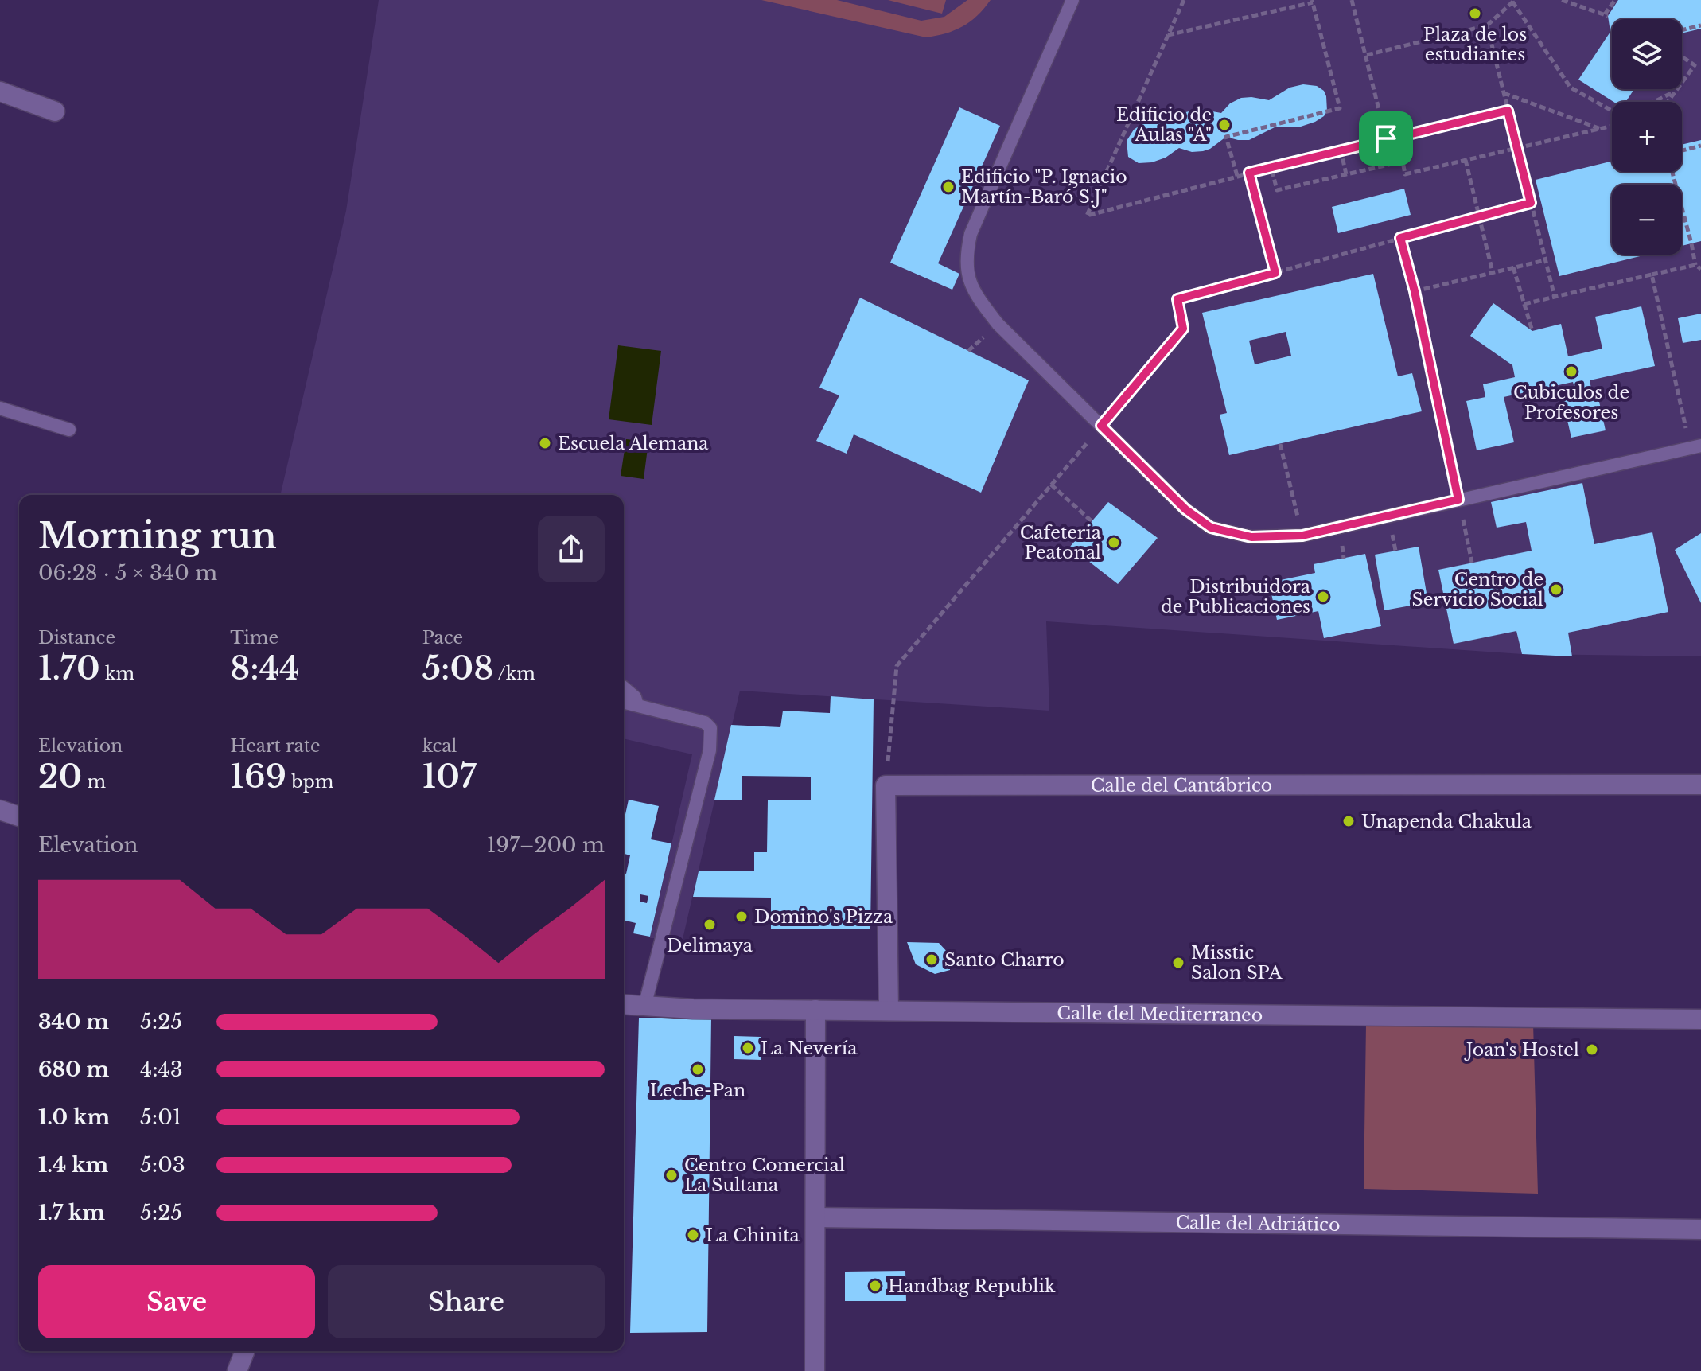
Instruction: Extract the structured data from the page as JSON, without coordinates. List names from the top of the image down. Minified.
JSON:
{"streets":{"street":["Calle del Cantábrico","Calle del Mediterraneo","Calle del Adriático"]},"places":["Plaza de los estudiantes","Edificio de Aulas \"A\"","Edificio \"P. Ignacio Martín-Baró S.J\"","Cubiculos de Profesores","Escuela Alemana","Cafeteria Peatonal","Centro de Servicio Social","Distribuidora de Publicaciones","Unapenda Chakula","Domino's Pizza","Delimaya","Santo Charro","Misstic Salon SPA","La Nevería","Joan's Hostel","Leche-Pan","Centro Comercial La Sultana","La Chinita","Handbag Republik"],"page":{"map_buttons":["+","−"],"heading":["Morning run","06:28 · 5 × 340 m"],"stats":[["Distance","1.70 km"],["Time","8:44"],["Pace","5:08 /km"],["Elevation","20 m"],["Heart rate","169 bpm"],["kcal","107"]],"chart":["Elevation","197–200 m"],"list":[{"name":"340 m","note":"5:25"},{"name":"680 m","note":"4:43"},{"name":"1.0 km","note":"5:01"},{"name":"1.4 km","note":"5:03"},{"name":"1.7 km","note":"5:25"}],"buttons":["Save","Share"]}}
